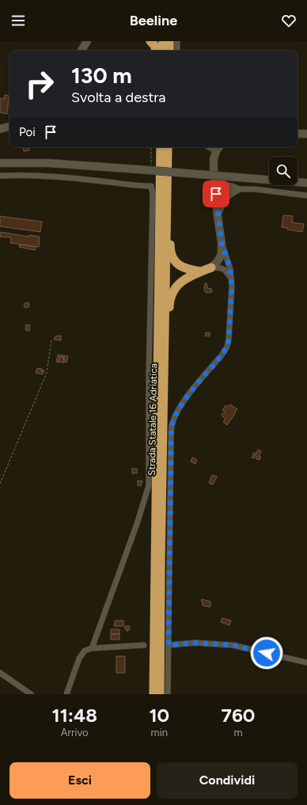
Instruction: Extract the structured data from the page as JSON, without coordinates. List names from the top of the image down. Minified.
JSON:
{"streets":{"highway":["Strada Statale 16 Adriatica"]},"page":{"header":"Beeline","turn":["130 m","Svolta a destra"],"then":"Poi","eta":["11:48","Arrivo","10","min","760","m"],"buttons":["Esci","Condividi"]}}
